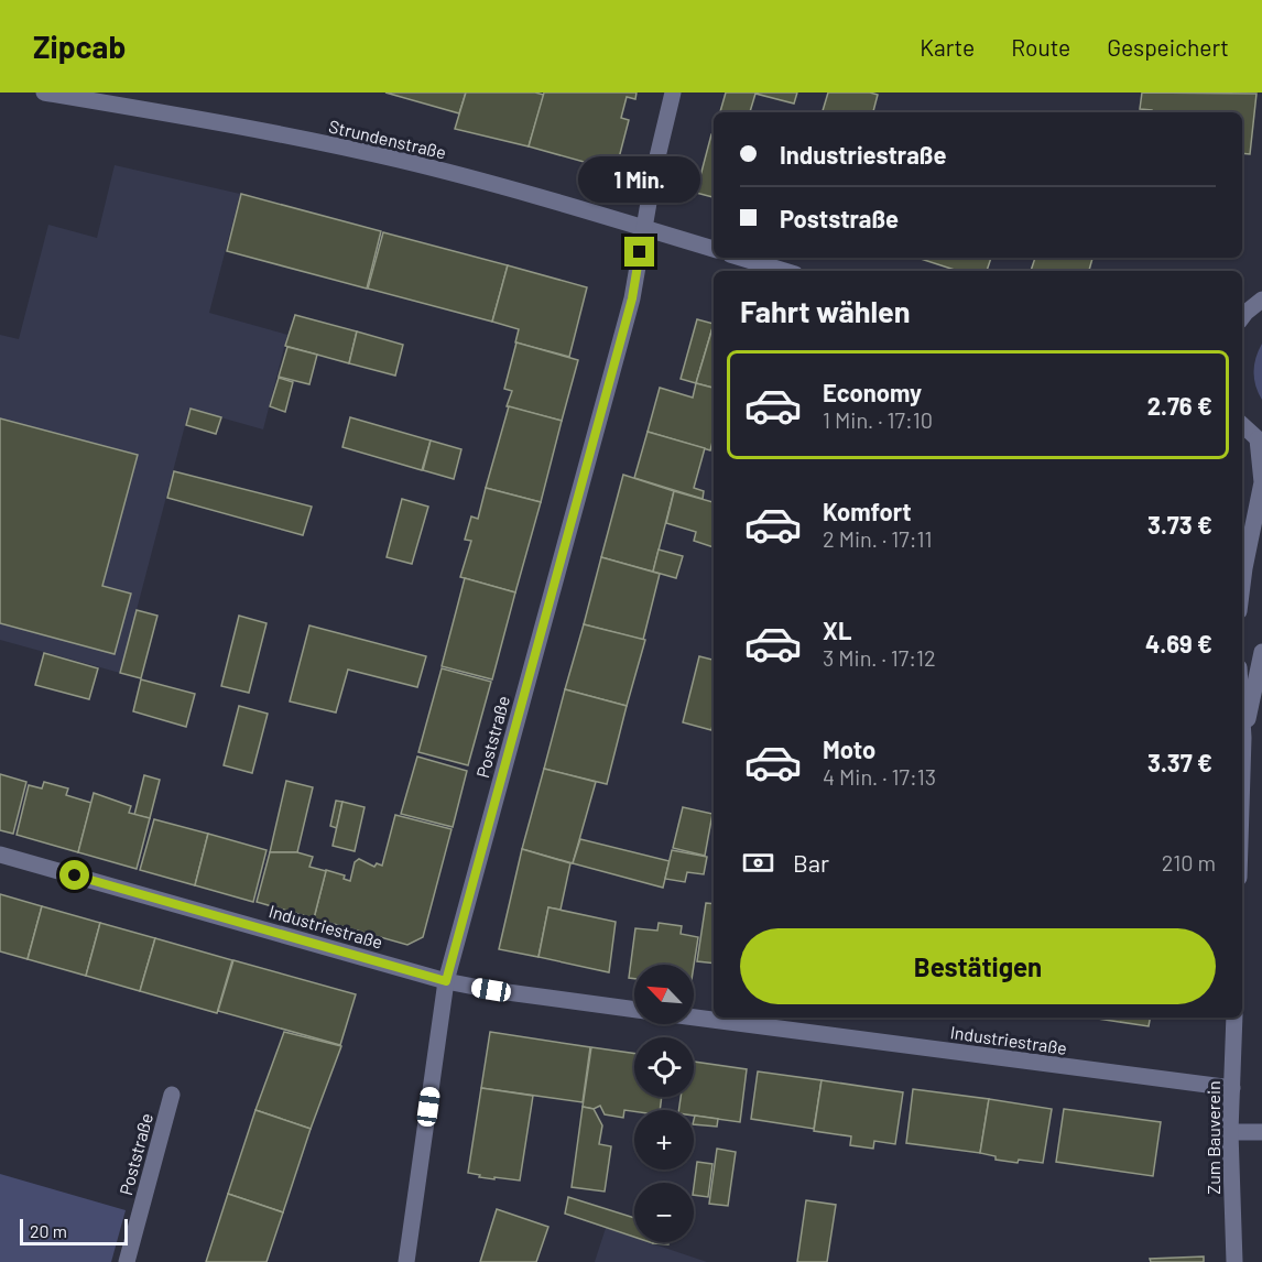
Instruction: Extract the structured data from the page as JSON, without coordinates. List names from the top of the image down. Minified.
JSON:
{"streets":{"street":["Strundenstraße","Poststraße","Industriestraße","Zum Bauverein"]},"crossings":[["Strundenstraße","Poststraße"],["Poststraße","Industriestraße"],["Industriestraße","Zum Bauverein"]],"scale_bar":"20 m","north":"top left","page":{"header":"Zipcab","nav":["Karte","Route","Gespeichert"],"banner":["Industriestraße","Poststraße"],"bubble":"1 Min.","heading":"Fahrt wählen","list":[{"name":"Economy","note":"1 Min. · 17:10","value":"2.76 €"},{"name":"Komfort","note":"2 Min. · 17:11","value":"3.73 €"},{"name":"XL","note":"3 Min. · 17:12","value":"4.69 €"},{"name":"Moto","note":"4 Min. · 17:13","value":"3.37 €"}],"pay":["Bar","210 m"],"buttons":"Bestätigen","map_buttons":["+","−"],"scale":"20 m"}}
